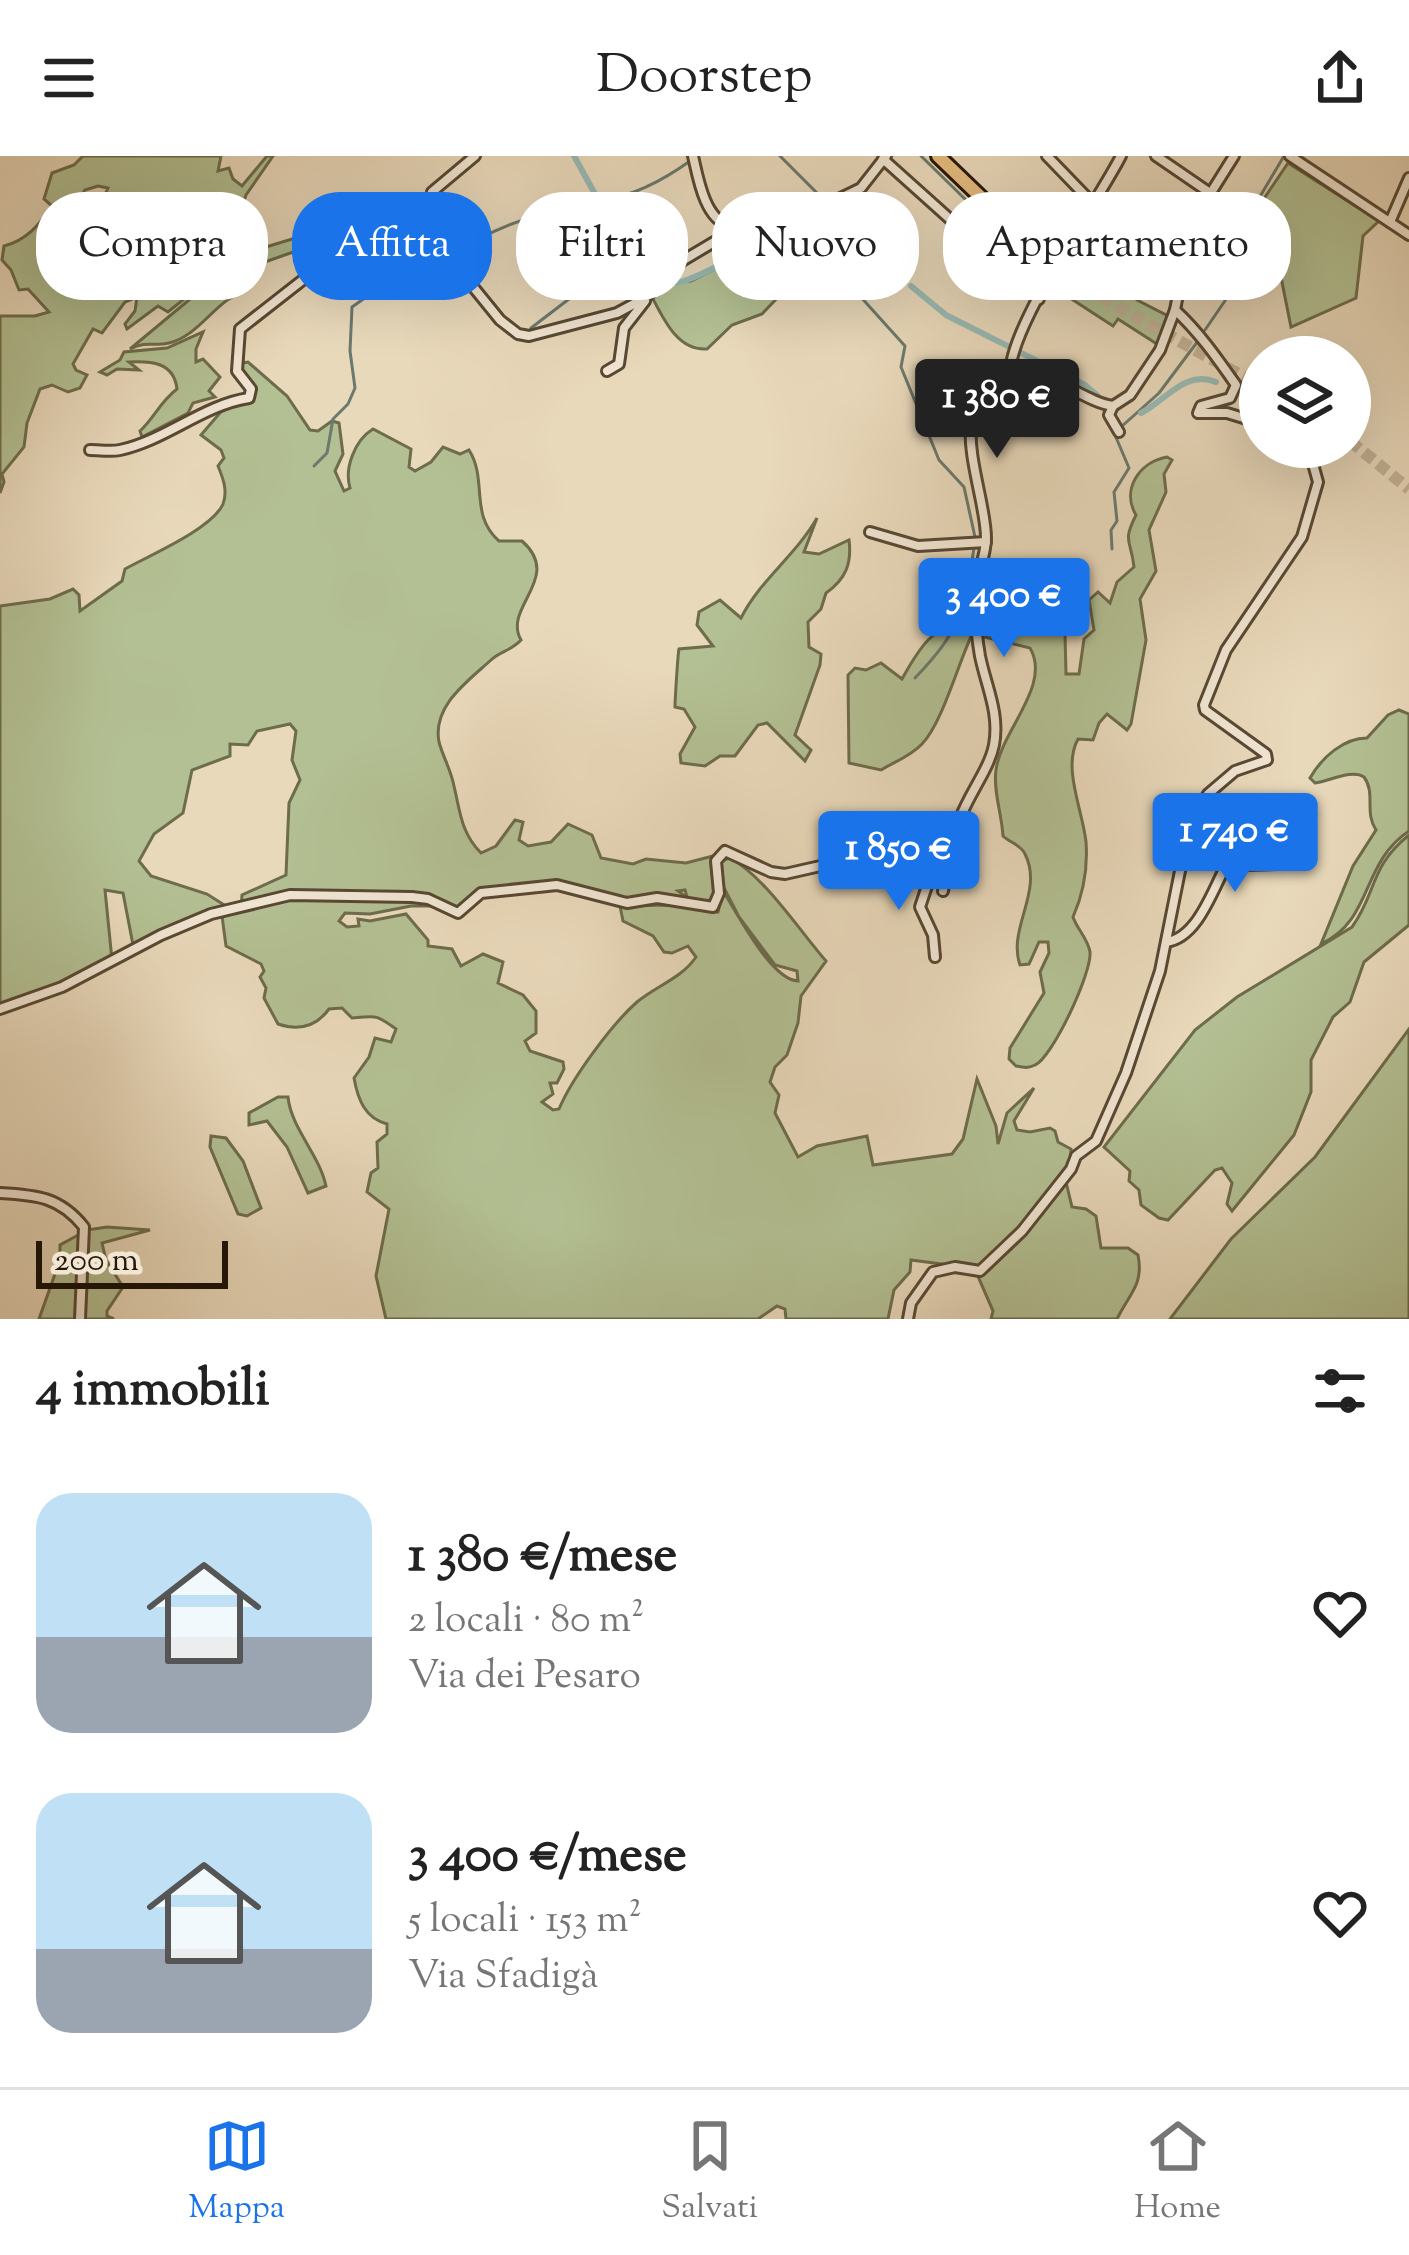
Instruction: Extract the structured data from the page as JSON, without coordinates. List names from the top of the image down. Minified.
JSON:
{"scale_bar":"200 m","page":{"header":"Doorstep","chip":["Compra","Affitta","Filtri","Nuovo","Appartamento"],"price":["1 380 €","3 400 €","1 740 €","1 850 €"],"scale":"200 m","heading":"4 immobili","list":[{"name":"1 380 €/mese","note":"2 locali · 80 m² · Via dei Pesaro"},{"name":"3 400 €/mese","note":"5 locali · 153 m² · Via Sfadigà"}],"tabs":["Mappa","Salvati","Home"]}}
